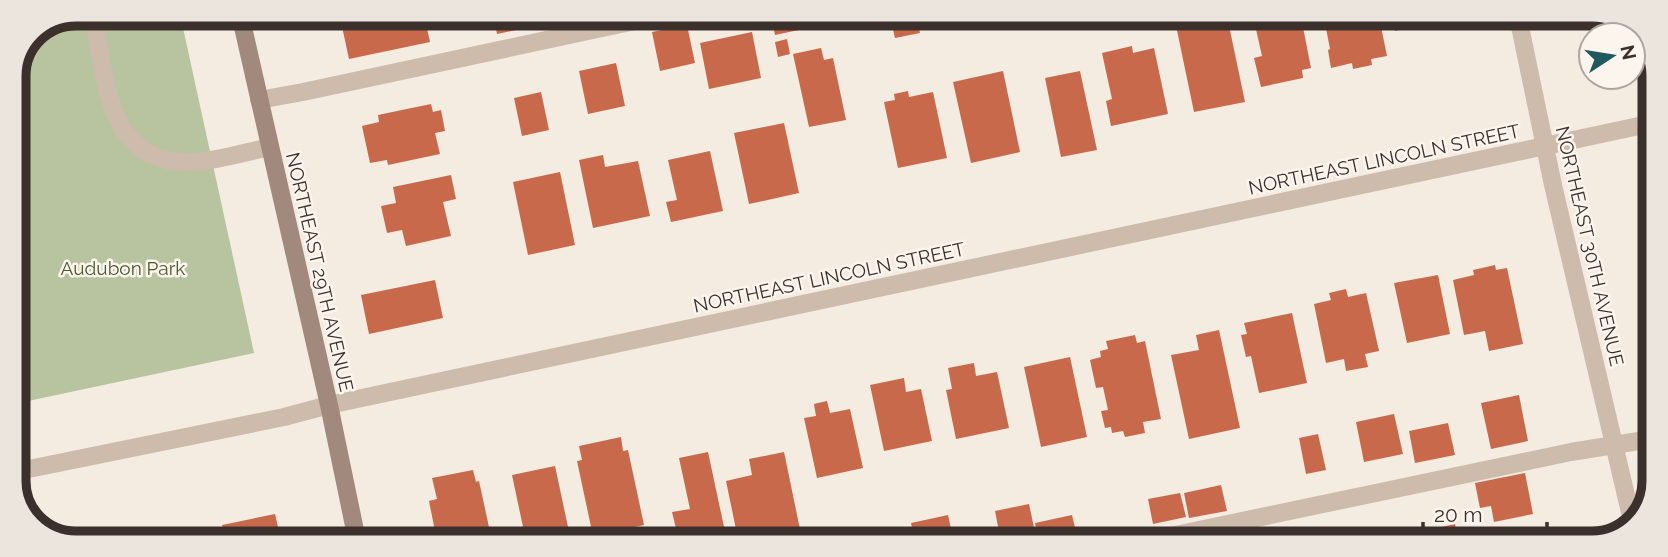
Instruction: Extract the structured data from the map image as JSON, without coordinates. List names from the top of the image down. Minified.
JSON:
{"streets":{"street":["NORTHEAST LINCOLN STREET","NORTHEAST 30TH AVENUE","NORTHEAST 29TH AVENUE"]},"crossings":[["NORTHEAST LINCOLN STREET","NORTHEAST 30TH AVENUE"],["NORTHEAST LINCOLN STREET","NORTHEAST 29TH AVENUE"]],"parks":["Audubon Park"],"scale_bar":"20 m","north":"right"}
